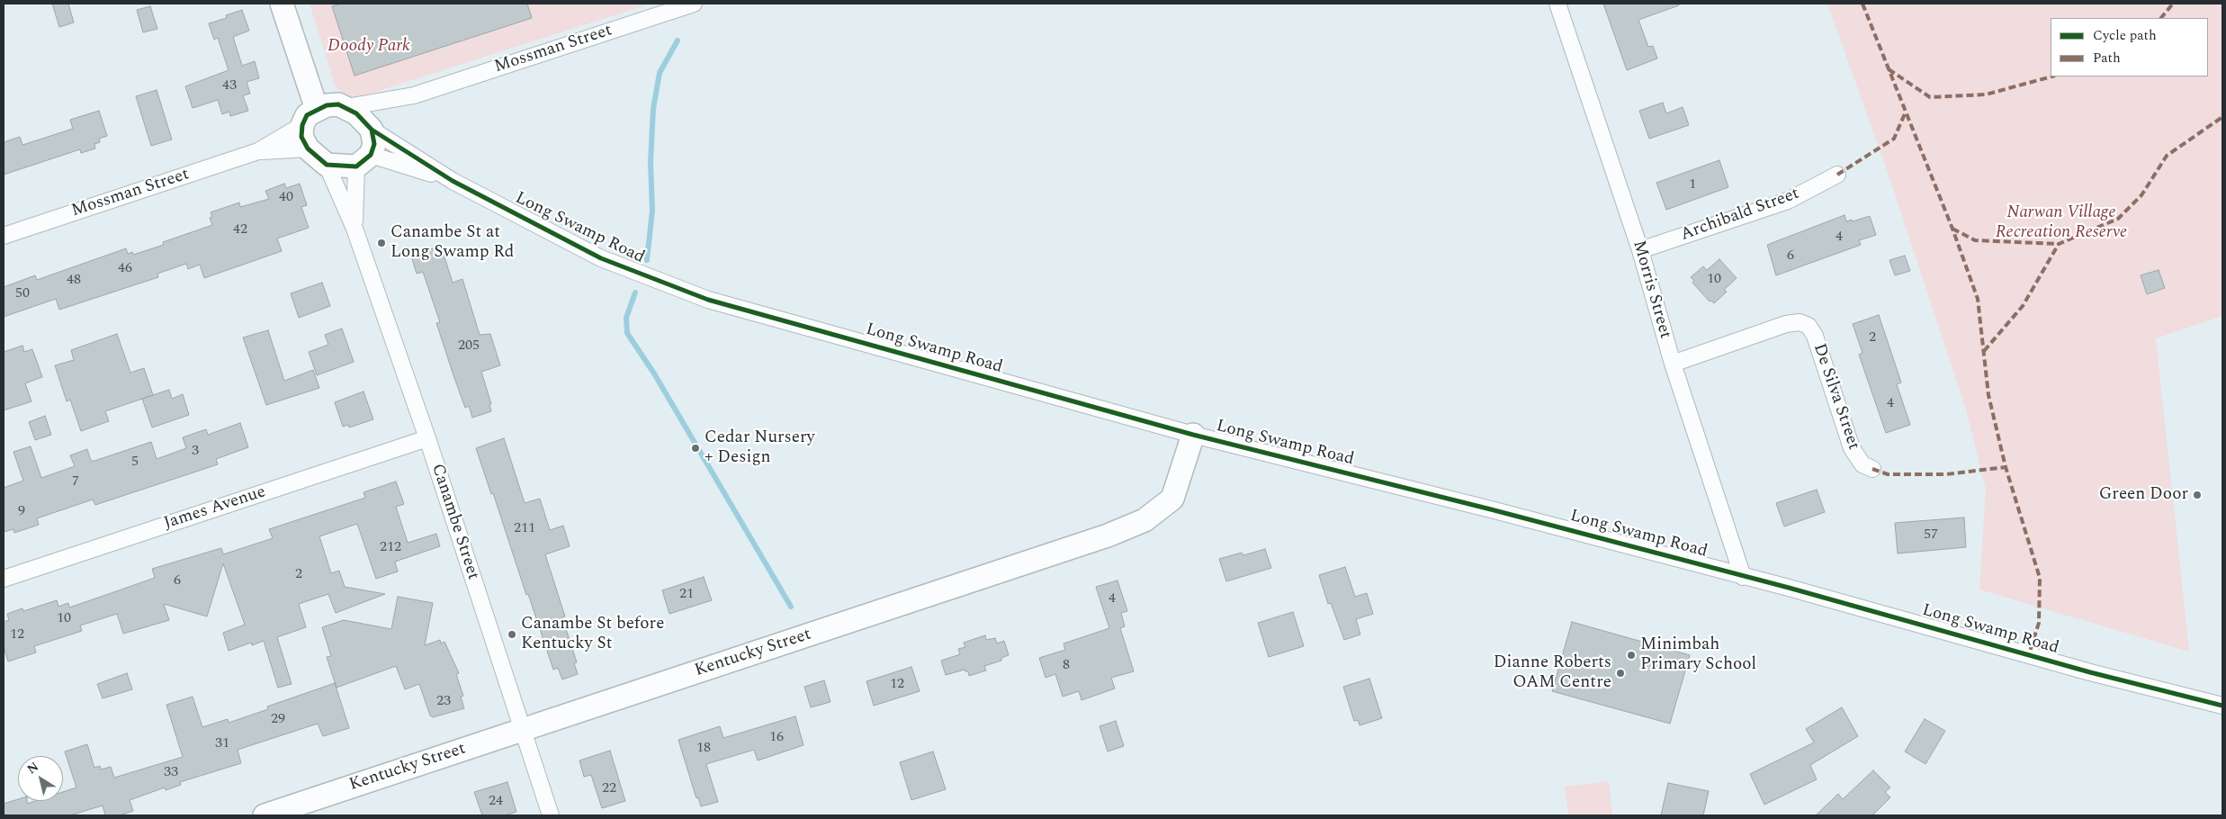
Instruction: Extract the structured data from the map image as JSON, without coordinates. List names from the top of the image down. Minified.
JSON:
{"streets":{"street":["Mossman Street","Archibald Street","Long Swamp Road","Morris Street","De Silva Street","James Avenue","Canambe Street","Kentucky Street"]},"crossings":[["Mossman Street","Long Swamp Road"],["Archibald Street","Morris Street"],["Long Swamp Road","Morris Street"],["Long Swamp Road","Canambe Street"],["Long Swamp Road","Kentucky Street"],["Morris Street","De Silva Street"],["James Avenue","Canambe Street"],["Canambe Street","Kentucky Street"]],"parks":["Doody Park","Narwan Village Recreation Reserve"],"places":["Canambe St at Long Swamp Rd","Cedar Nursery + Design","Green Door","Canambe St before Kentucky St","Minimbah Primary School","Dianne Roberts OAM Centre"],"house_numbers":["43","1","40","42","4","6","46","10","48","50","2","205","4","3","5","7","9","211","57","212","2","6","21","4","10","12","8","12","23","29","16","31","18","33","22","24"],"legend":["Cycle path","Path"],"north":"top left"}
